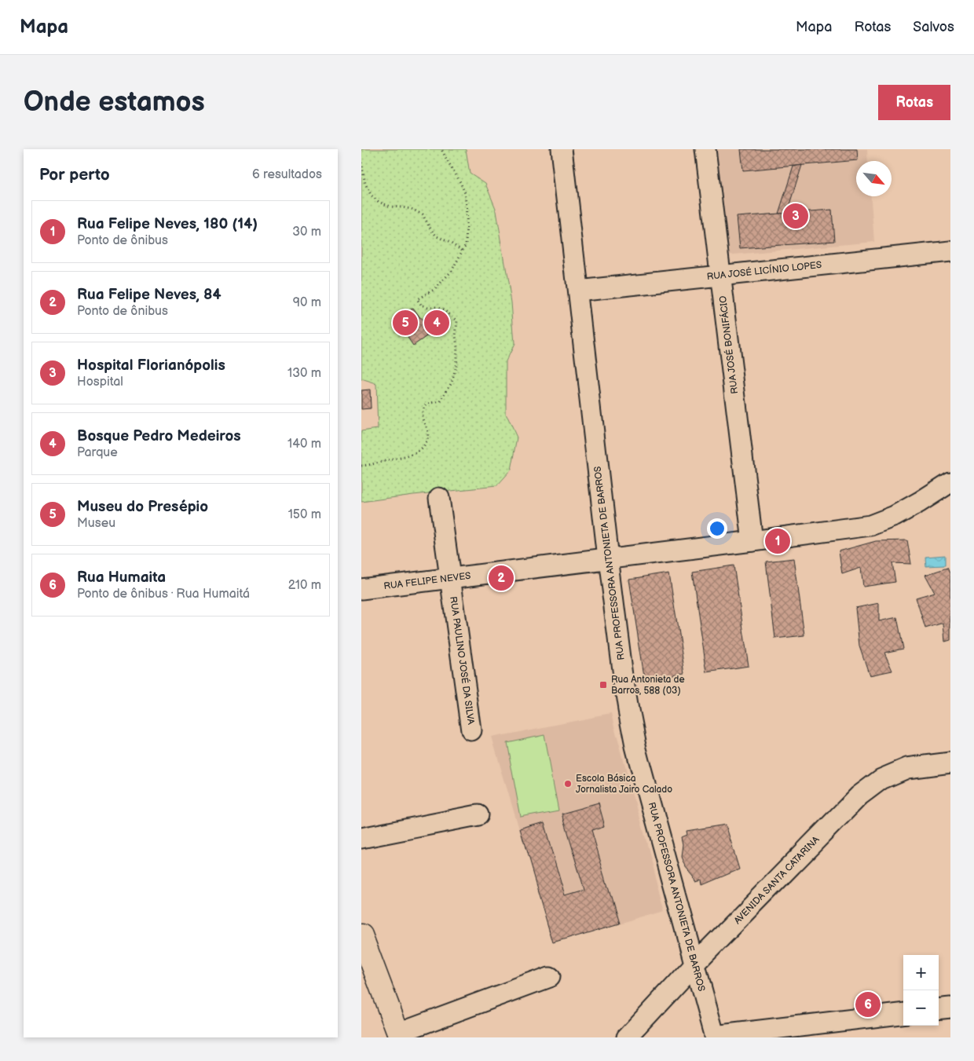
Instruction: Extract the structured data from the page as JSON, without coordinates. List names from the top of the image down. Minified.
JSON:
{"streets":{"street":["RUA JOSÉ LICÍNIO LOPES","RUA JOSÉ BONIFÁCIO","RUA PROFESSORA ANTONIETA DE BARROS","RUA FELIPE NEVES","RUA PAULINO JOSÉ DA SILVA","AVENIDA SANTA CATARINA"]},"crossings":[["RUA JOSÉ LICÍNIO LOPES","RUA JOSÉ BONIFÁCIO"],["RUA JOSÉ LICÍNIO LOPES","RUA PROFESSORA ANTONIETA DE BARROS"],["RUA JOSÉ BONIFÁCIO","RUA FELIPE NEVES"],["RUA PROFESSORA ANTONIETA DE BARROS","RUA FELIPE NEVES"],["RUA PROFESSORA ANTONIETA DE BARROS","AVENIDA SANTA CATARINA"],["RUA FELIPE NEVES","RUA PAULINO JOSÉ DA SILVA"]],"places":{"transit":["Rua Antonieta de Barros, 588 (03)"],"other":["Escola Básica Jornalista Jairo Calado"]},"north":"bottom right","page":{"header":"Mapa","nav":["Mapa","Rotas","Salvos"],"buttons":"Rotas","title":"Onde estamos","heading":["Por perto","6 resultados"],"list":[{"mark":"1","name":"Rua Felipe Neves, 180 (14)","note":"Ponto de ônibus","value":"30 m"},{"mark":"2","name":"Rua Felipe Neves, 84","note":"Ponto de ônibus","value":"90 m"},{"mark":"3","name":"Hospital Florianópolis","note":"Hospital","value":"130 m"},{"mark":"4","name":"Bosque Pedro Medeiros","note":"Parque","value":"140 m"},{"mark":"5","name":"Museu do Presépio","note":"Museu","value":"150 m"},{"mark":"6","name":"Rua Humaita","note":"Ponto de ônibus · Rua Humaitá","value":"210 m"}],"pins":["3","4","5","1","2","6"],"map_buttons":["+","−"]}}
